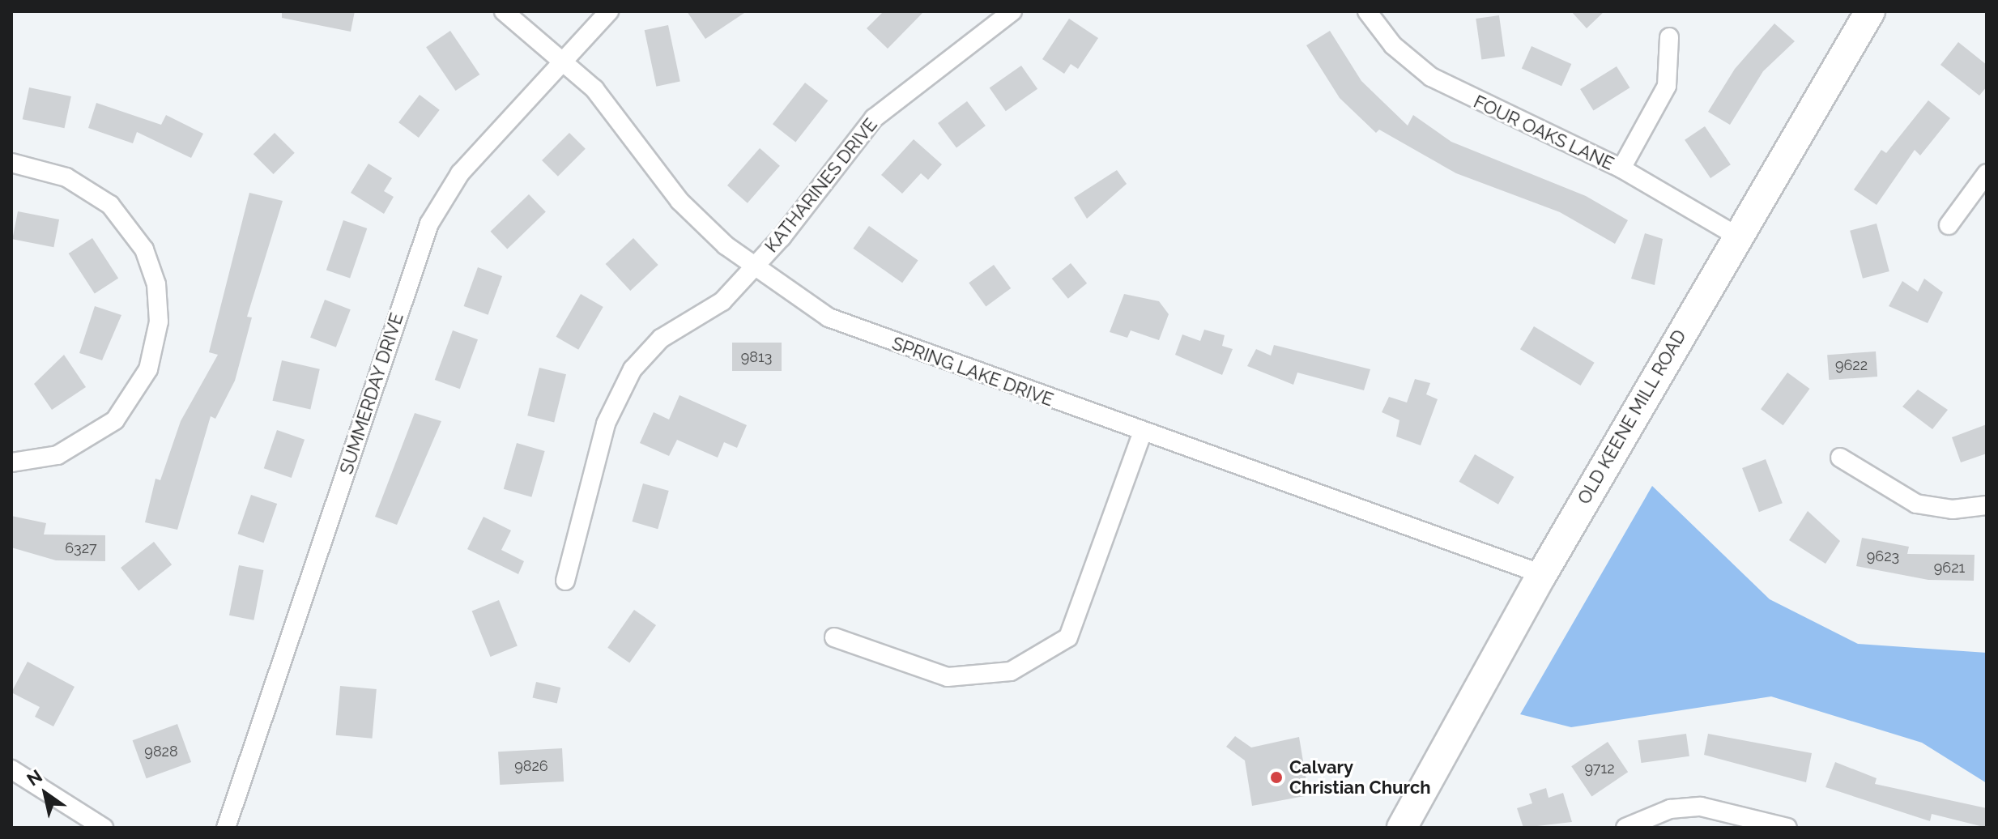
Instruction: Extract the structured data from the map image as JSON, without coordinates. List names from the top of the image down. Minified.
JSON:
{"streets":{"main road":["OLD KEENE MILL ROAD"],"street":["FOUR OAKS LANE","KATHARINES DRIVE","SPRING LAKE DRIVE","SUMMERDAY DRIVE"]},"crossings":[["FOUR OAKS LANE","OLD KEENE MILL ROAD"],["KATHARINES DRIVE","SPRING LAKE DRIVE"],["SPRING LAKE DRIVE","SUMMERDAY DRIVE"],["SPRING LAKE DRIVE","OLD KEENE MILL ROAD"]],"places":["Calvary Christian Church"],"house_numbers":["9813","9622","6327","9623","9621","9828","9826","9712"],"north":"top left"}
